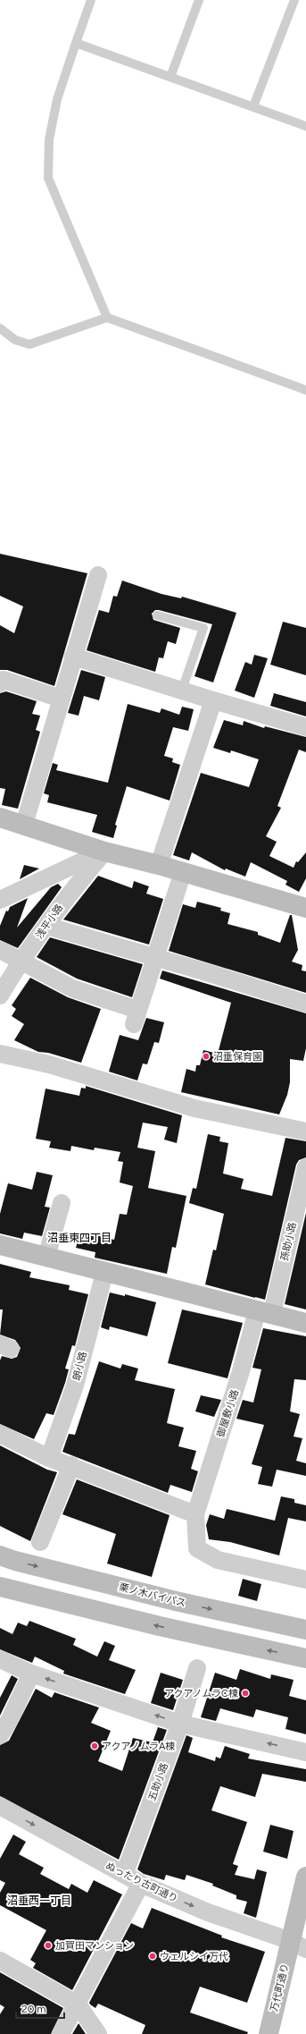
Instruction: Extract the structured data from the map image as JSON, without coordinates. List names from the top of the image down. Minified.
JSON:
{"streets":{"street":["浅平小路","孫助小路","朗小路","御屋敷小路","栗ノ木バイパス","五助小路","ぬったり古町通り","万代町通り"]},"crossings":[["五助小路","ぬったり古町通り"],["ぬったり古町通り","万代町通り"]],"districts":["沼垂東四丁目","沼垂西一丁目"],"places":["沼垂保育園","アクアノムラC棟","アクアノムラA棟","加賀田マンション","ウェルシイ万代"],"scale_bar":"20 m"}
